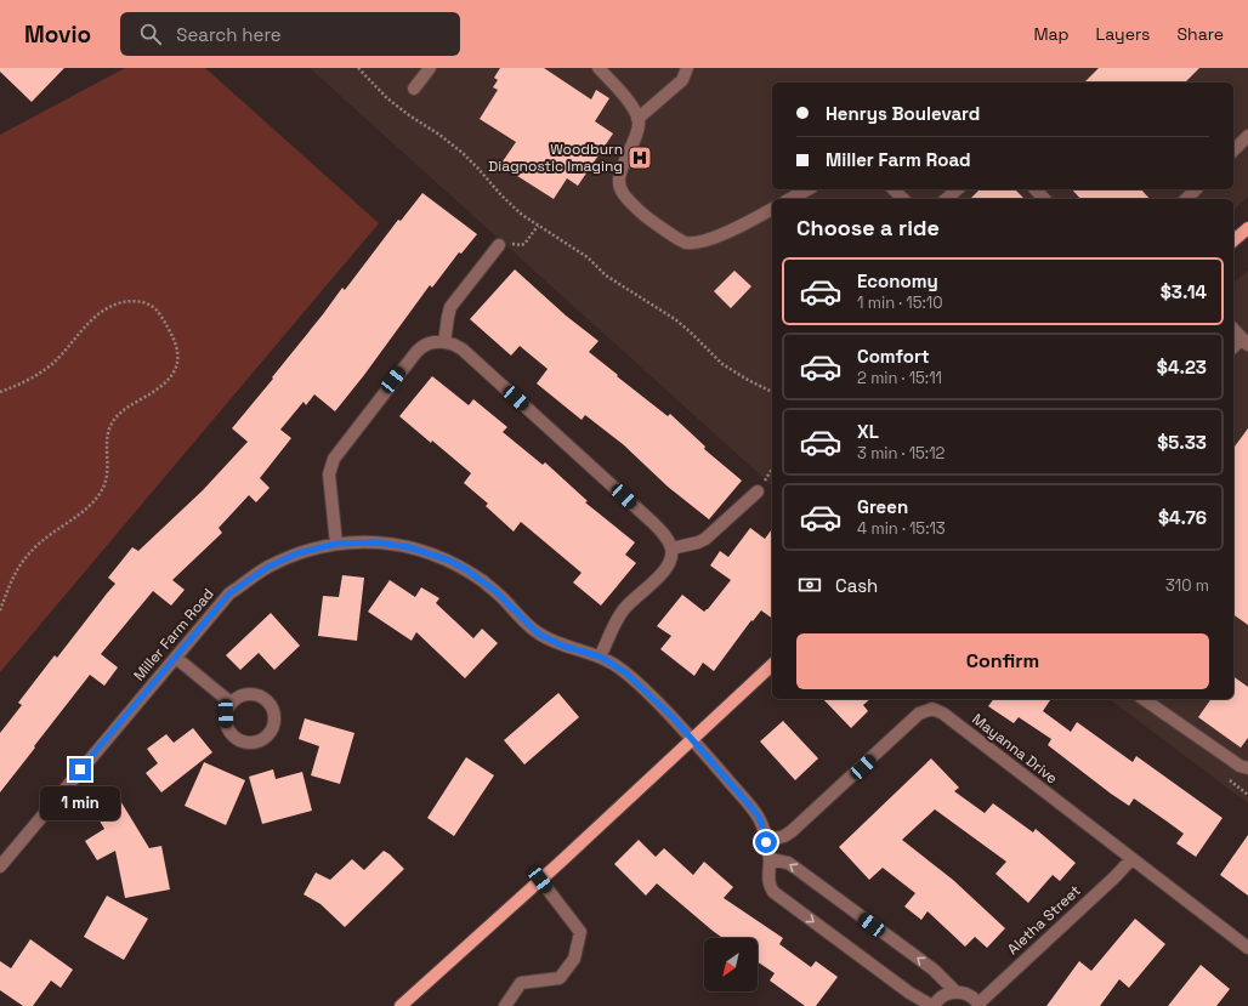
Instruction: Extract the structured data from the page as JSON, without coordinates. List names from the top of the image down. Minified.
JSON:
{"streets":{"street":["Miller Farm Road","Mayanna Drive","Aletha Street"]},"crossings":[["Miller Farm Road","Mayanna Drive"],["Miller Farm Road","Aletha Street"],["Mayanna Drive","Aletha Street"]],"one_way":["Aletha Street"],"places":{"hospital":["Woodburn Diagnostic Imaging"]},"north":"bottom left","page":{"header":"Movio","search":"Search here","nav":["Map","Layers","Share"],"banner":["Henrys Boulevard","Miller Farm Road"],"heading":"Choose a ride","list":[{"name":"Economy","note":"1 min · 15:10","value":"$3.14"},{"name":"Comfort","note":"2 min · 15:11","value":"$4.23"},{"name":"XL","note":"3 min · 15:12","value":"$5.33"},{"name":"Green","note":"4 min · 15:13","value":"$4.76"}],"pay":["Cash","310 m"],"buttons":"Confirm","bubble":"1 min"}}
